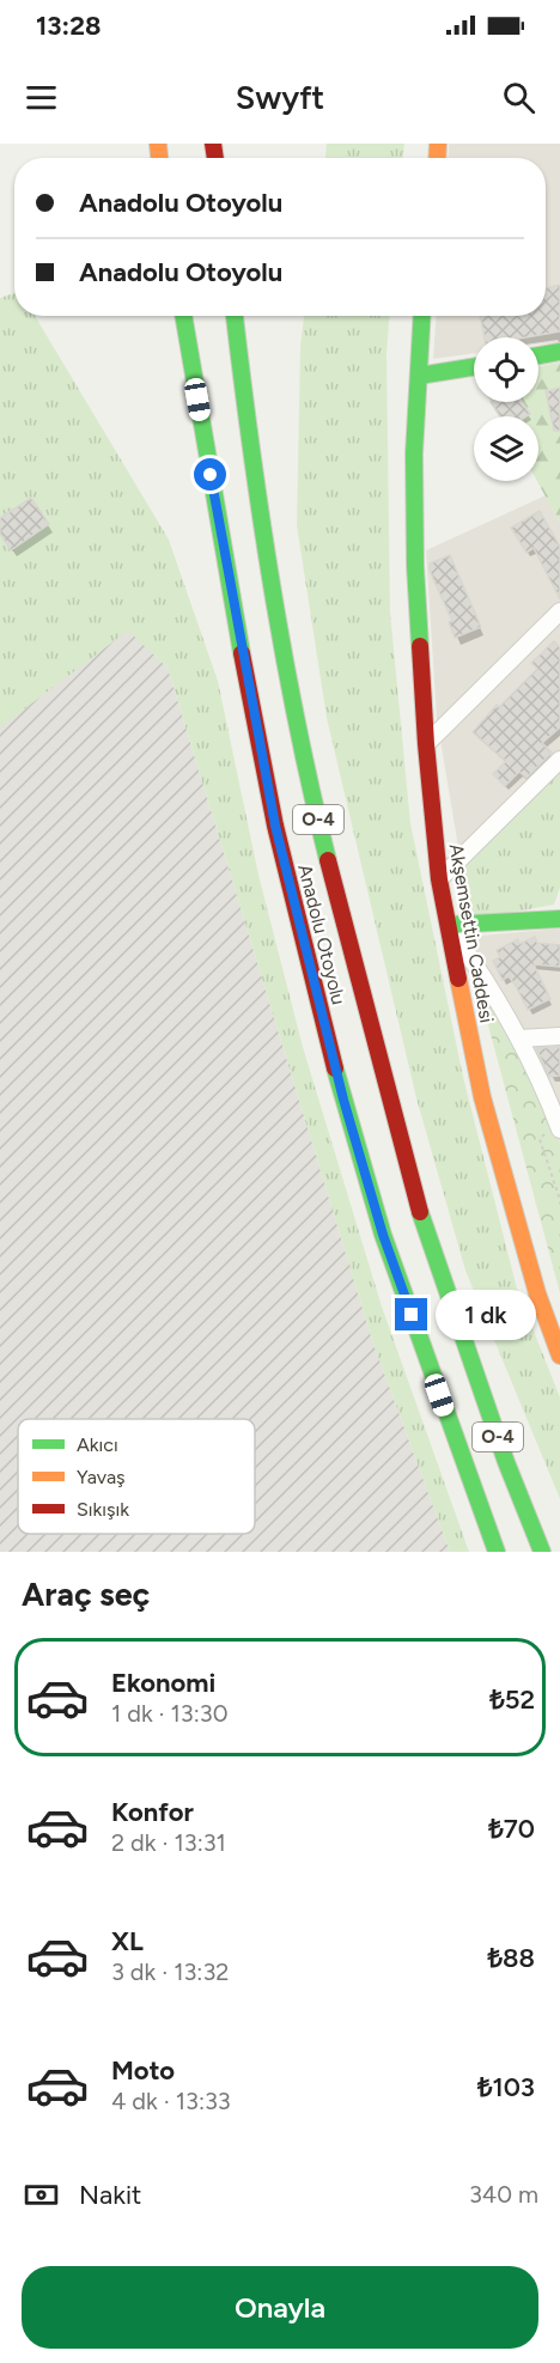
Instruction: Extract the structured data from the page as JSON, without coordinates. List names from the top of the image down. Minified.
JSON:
{"streets":{"main road":["O-4","Akşemsettin Caddesi","Anadolu Otoyolu"]},"legend":["Akıcı","Yavaş","Sıkışık"],"page":{"status":"13:28","header":"Swyft","banner":["Anadolu Otoyolu","Anadolu Otoyolu"],"bubble":"1 dk","heading":"Araç seç","list":[{"name":"Ekonomi","note":"1 dk · 13:30","value":"₺52"},{"name":"Konfor","note":"2 dk · 13:31","value":"₺70"},{"name":"XL","note":"3 dk · 13:32","value":"₺88"},{"name":"Moto","note":"4 dk · 13:33","value":"₺103"}],"pay":["Nakit","340 m"],"buttons":"Onayla"}}
